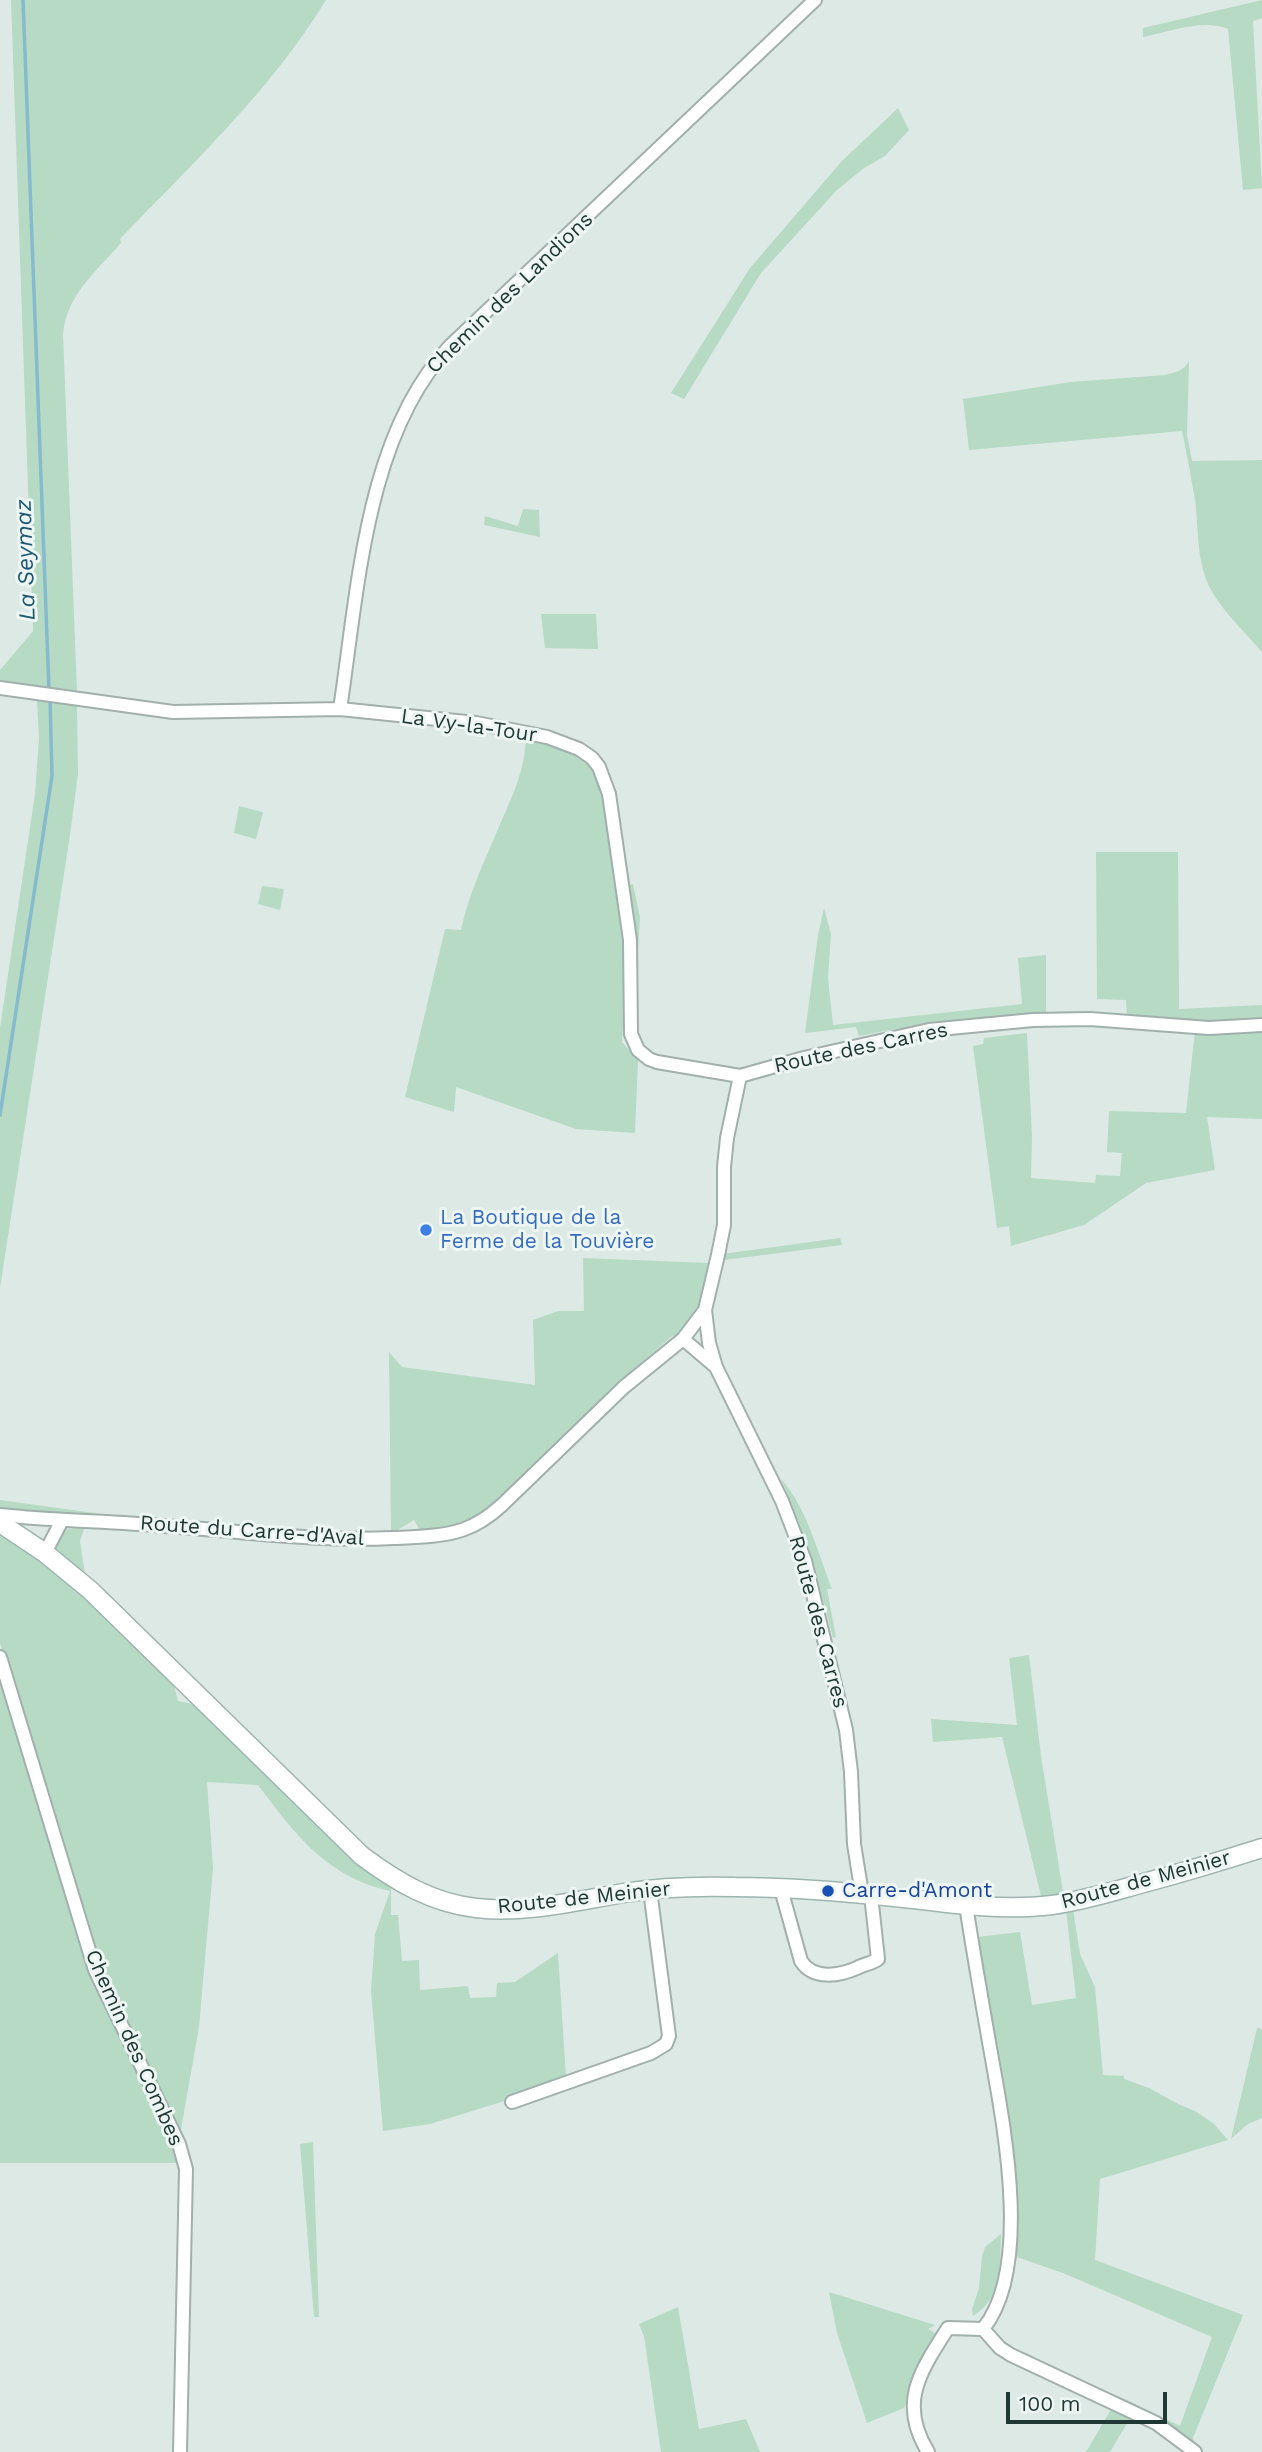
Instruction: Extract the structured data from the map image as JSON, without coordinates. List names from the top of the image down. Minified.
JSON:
{"streets":{"street":["Chemin des Landions","La Vy-la-Tour","Route des Carres","Route du Carre-d'Aval","Route de Meinier","Chemin des Combes"]},"crossings":[["Chemin des Landions","La Vy-la-Tour"],["La Vy-la-Tour","Route des Carres"],["Route des Carres","Route du Carre-d'Aval"],["Route des Carres","Route de Meinier"]],"water":["La Seymaz"],"places":["La Boutique de la Ferme de la Touvière","Carre-d'Amont"],"scale_bar":"100 m"}
